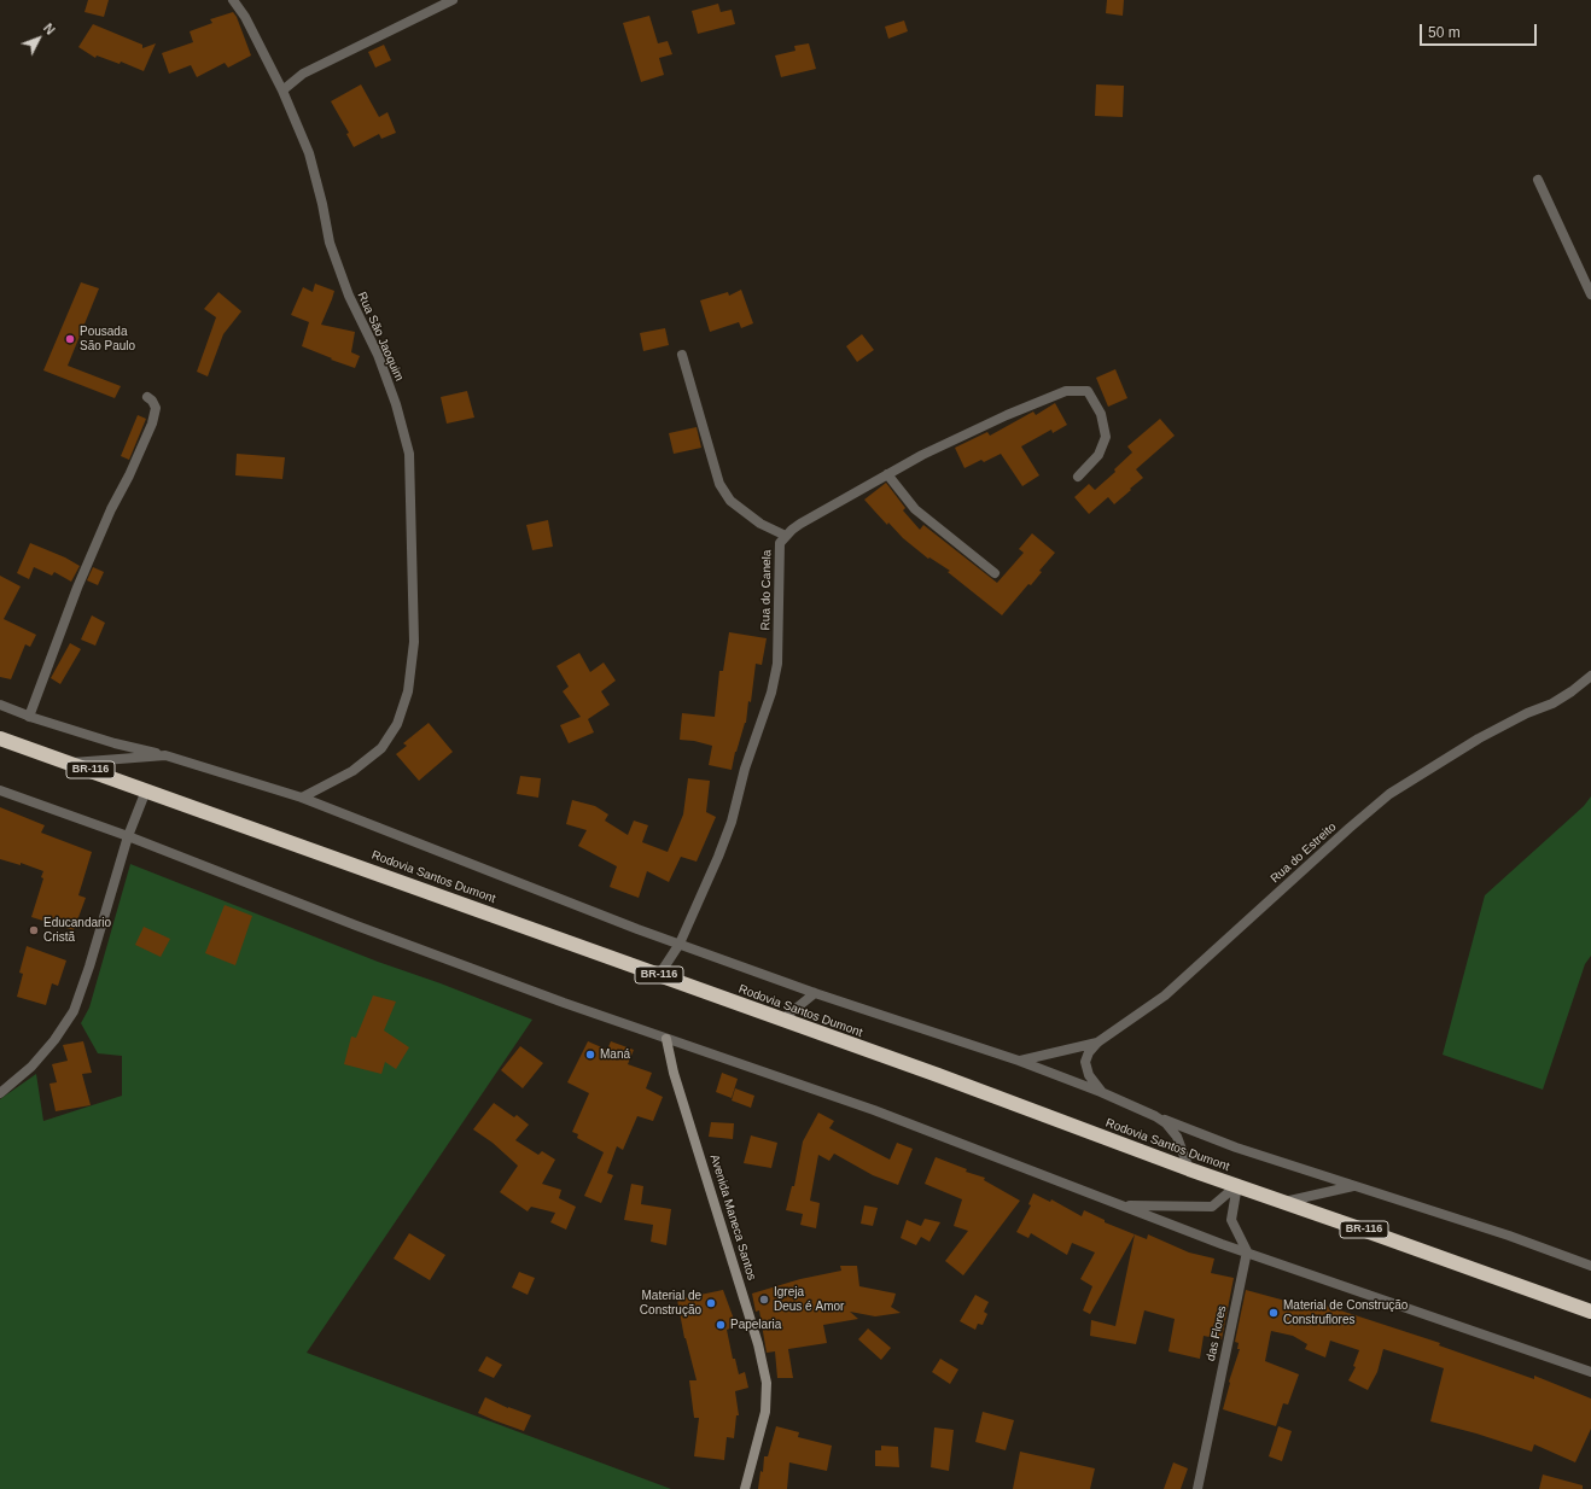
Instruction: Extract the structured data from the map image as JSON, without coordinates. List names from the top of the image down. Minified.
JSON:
{"streets":{"highway":["BR-116","Rodovia Santos Dumont"],"street":["Rua São Jaoquim","Rua do Canela","Rua do Estreito","Avenida Maneca Santos","das Flores"]},"crossings":[["Rua do Canela","Rodovia Santos Dumont"]],"places":["Pousada São Paulo","Educandario Cristã","Maná","Igreja Deus é Amor","Material de Construção","Material de Construção Construflores","Papelaria"],"scale_bar":"50 m","north":"top right"}
